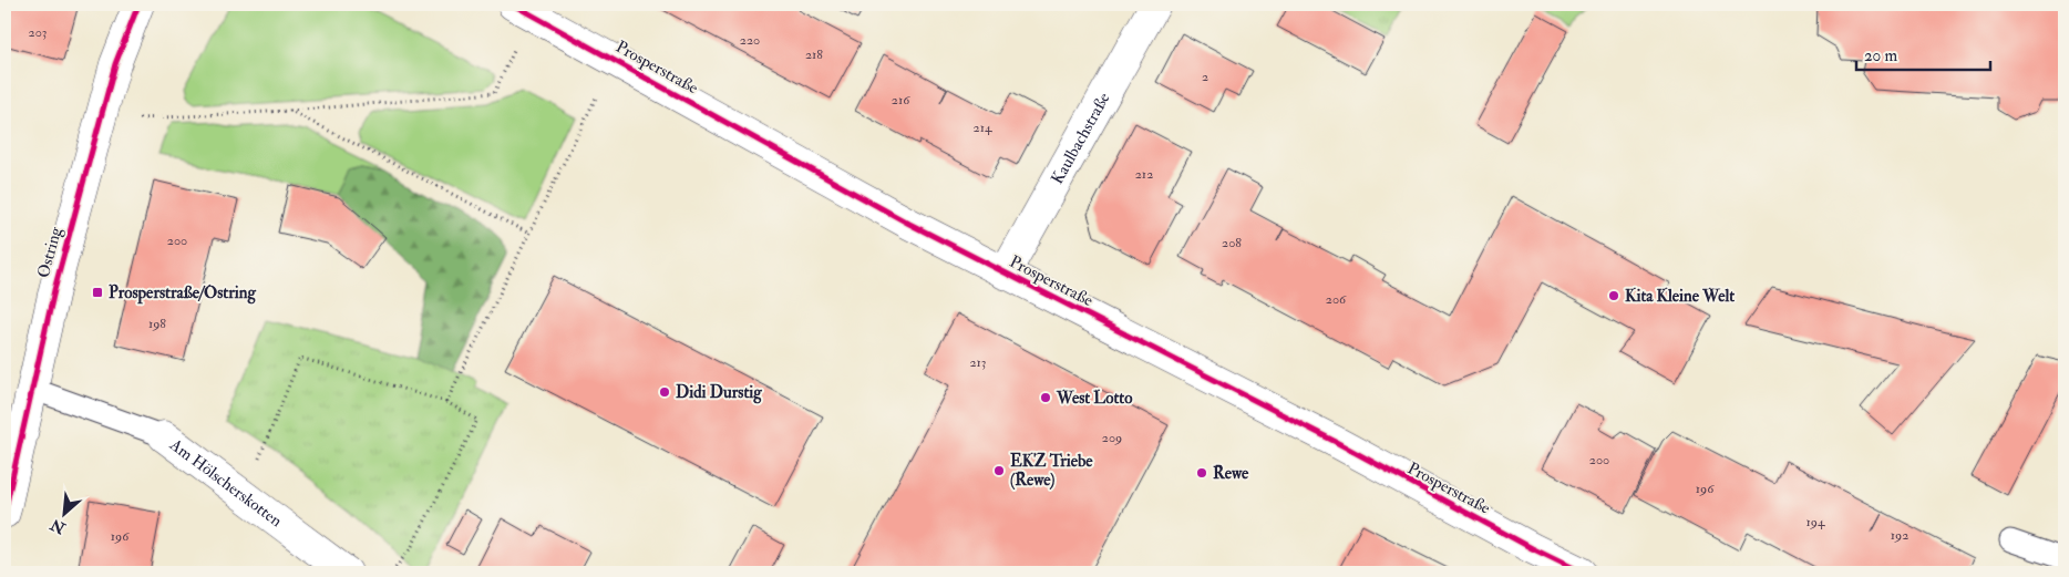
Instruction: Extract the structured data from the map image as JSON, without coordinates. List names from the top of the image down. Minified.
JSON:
{"streets":{"main road":["Prosperstraße","Kaulbachstraße","Ostring","Am Hölscherskotten"]},"crossings":[["Prosperstraße","Kaulbachstraße"],["Ostring","Am Hölscherskotten"]],"places":{"transit":["Prosperstraße/Ostring"],"other":["Kita Kleine Welt","Didi Durstig","West Lotto","EKZ Triebe (Rewe)","Rewe"]},"house_numbers":["203","220","218","2","216","214","212","200","208","206","198","213","209","200","196","194","192","196"],"scale_bar":"20 m","north":"bottom left"}
